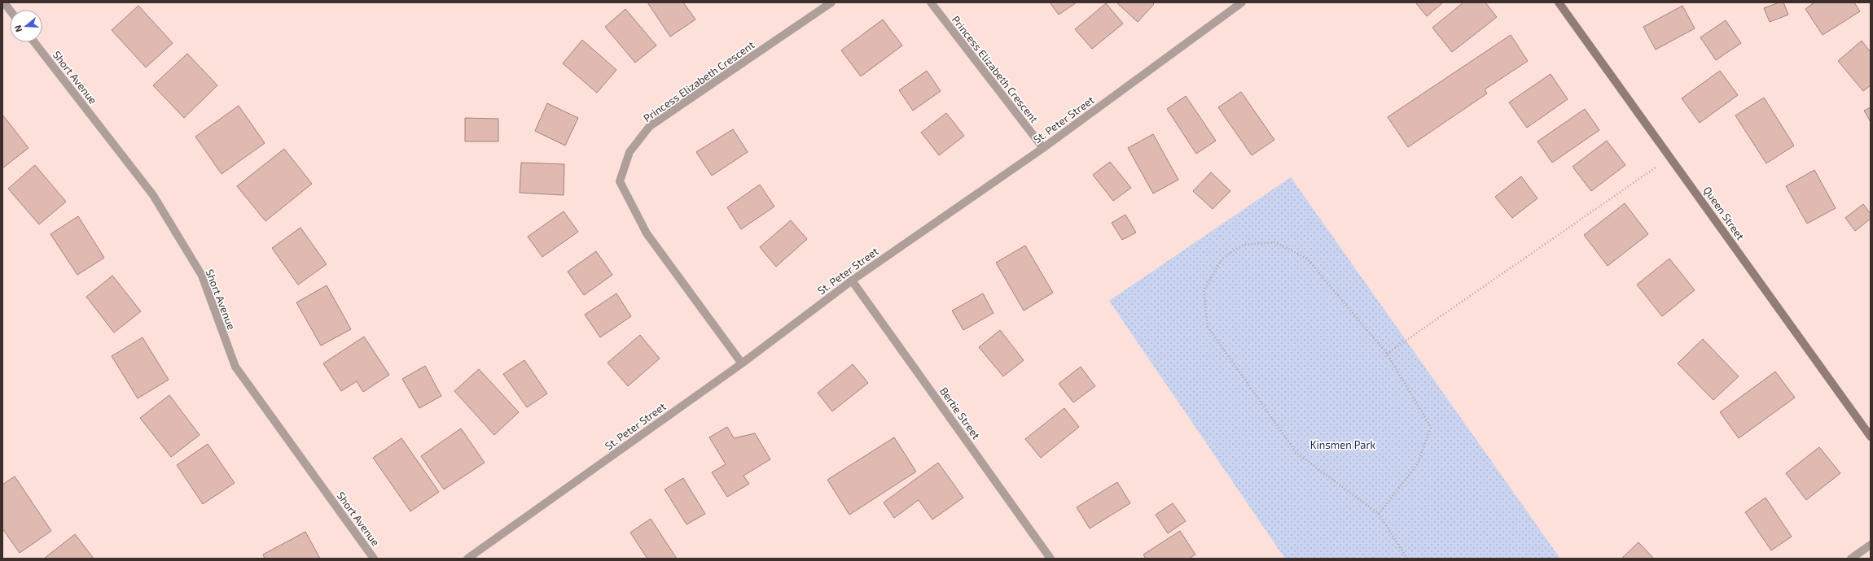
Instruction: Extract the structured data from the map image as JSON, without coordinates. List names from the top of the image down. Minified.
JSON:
{"streets":{"main road":["Queen Street"],"street":["Princess Elizabeth Crescent","Short Avenue","St. Peter Street","Bertie Street"]},"crossings":[["Princess Elizabeth Crescent","St. Peter Street"],["St. Peter Street","Bertie Street"]],"parks":["Kinsmen Park"],"north":"left"}
